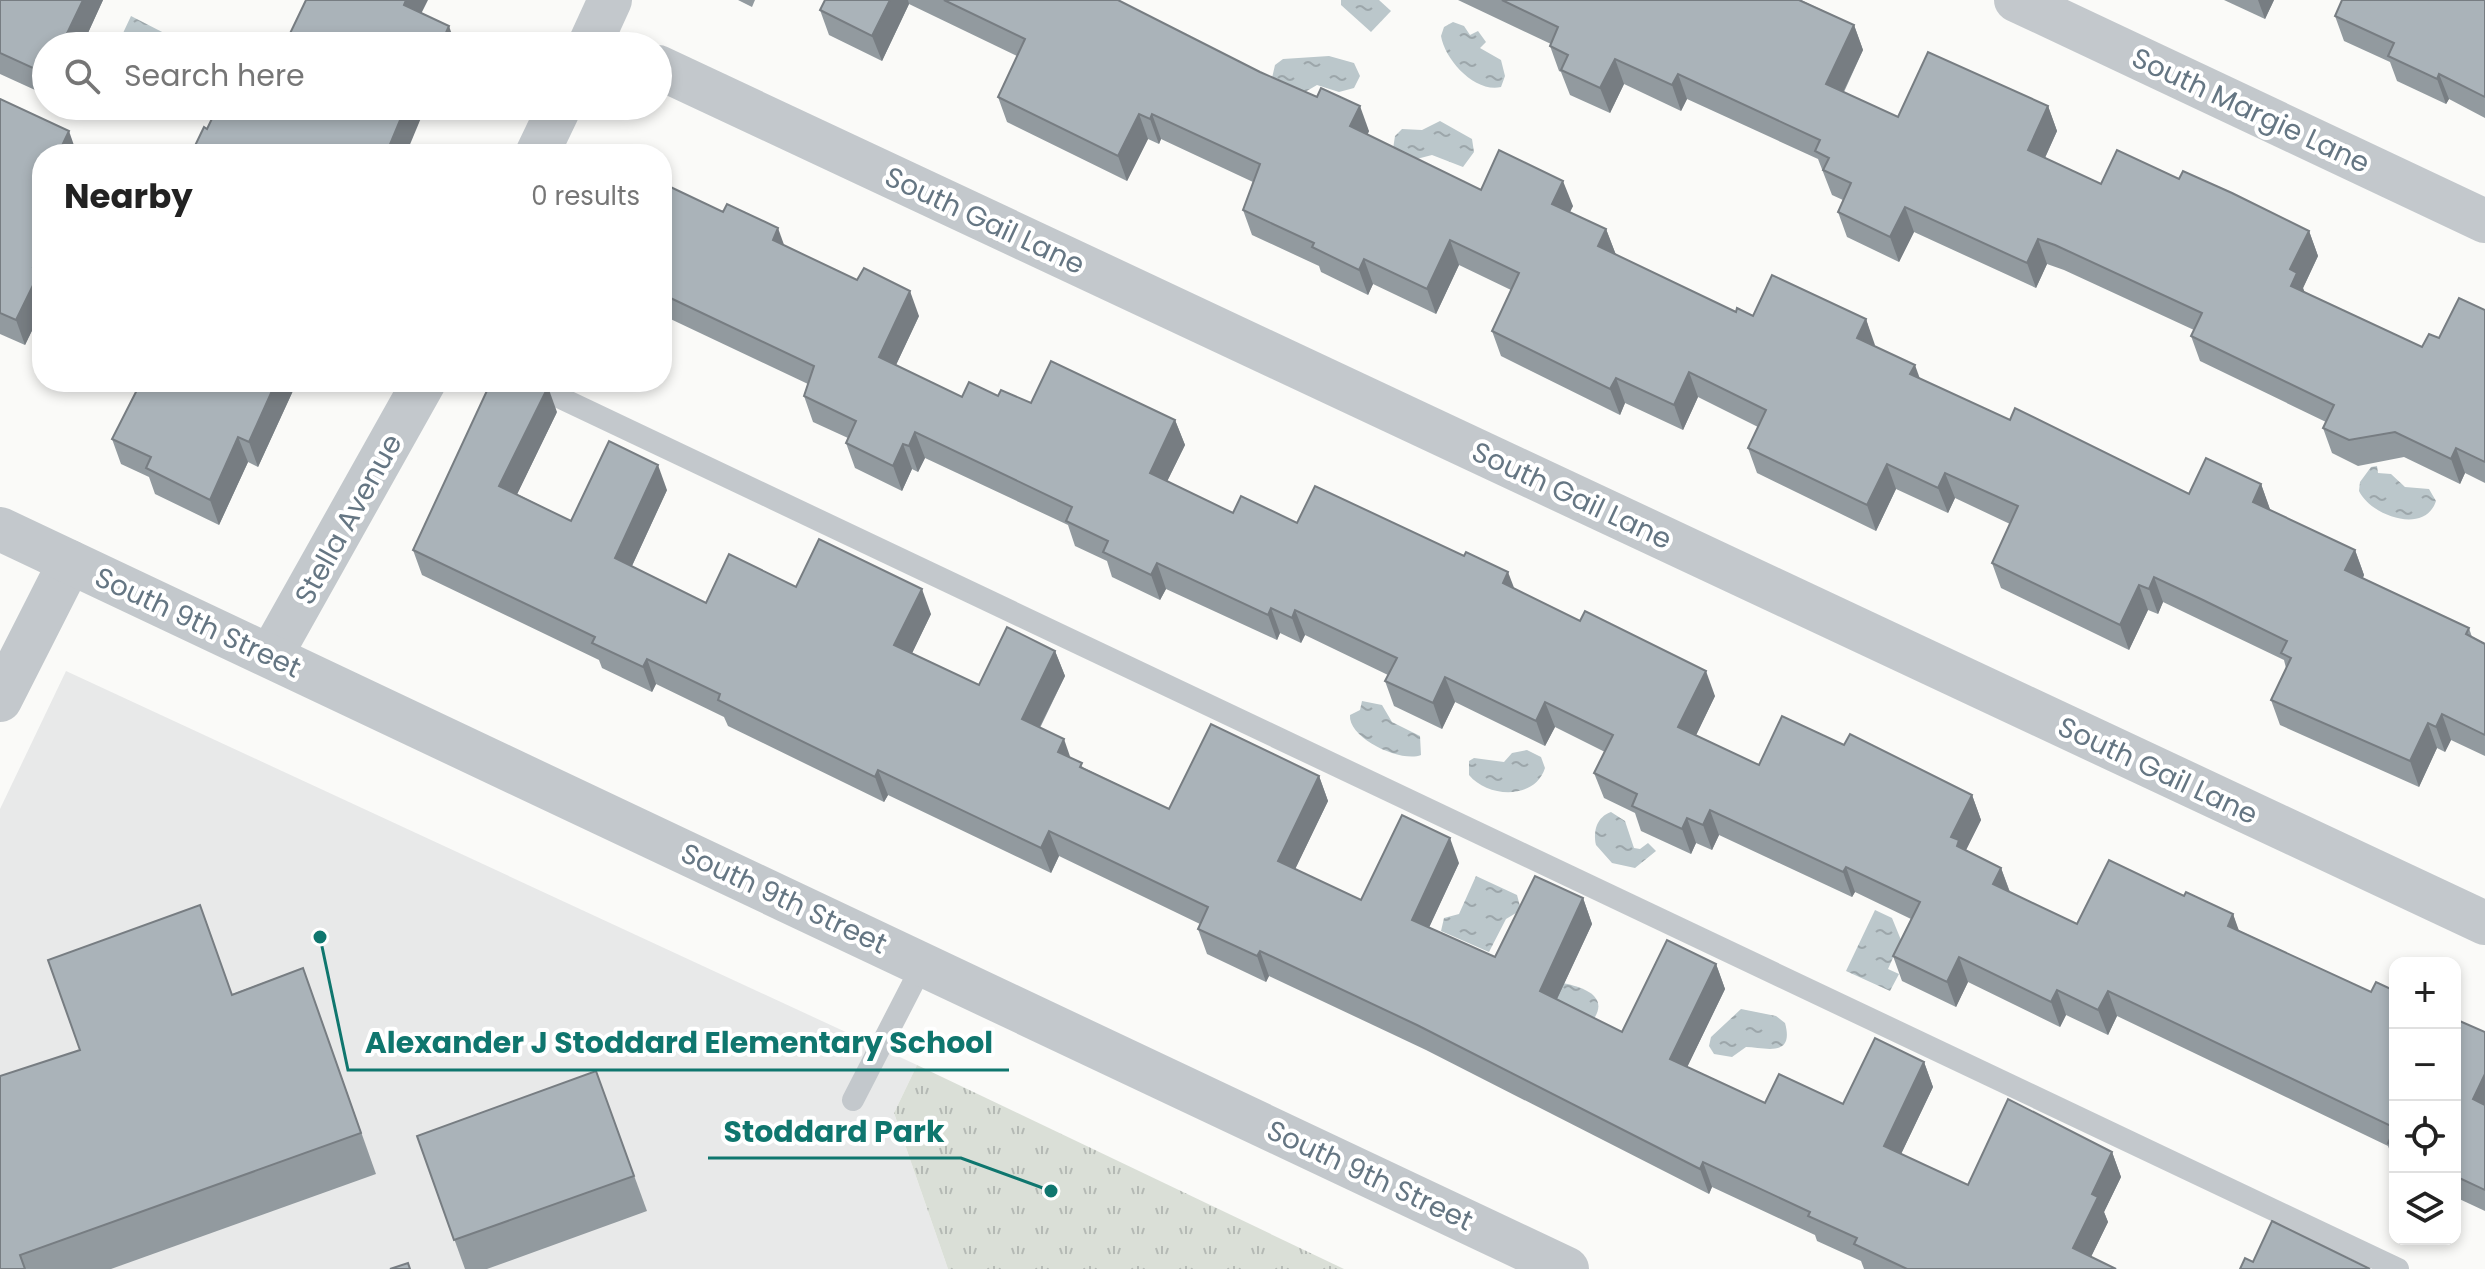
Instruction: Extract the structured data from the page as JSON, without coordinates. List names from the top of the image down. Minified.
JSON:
{"streets":{"street":["South Margie Lane","South Gail Lane","Stella Avenue","South 9th Street"]},"crossings":[["Stella Avenue","South 9th Street"]],"places":["Alexander J Stoddard Elementary School","Stoddard Park"],"page":{"search":"Search here","heading":["Nearby","0 results"],"map_buttons":["+","−"]}}
